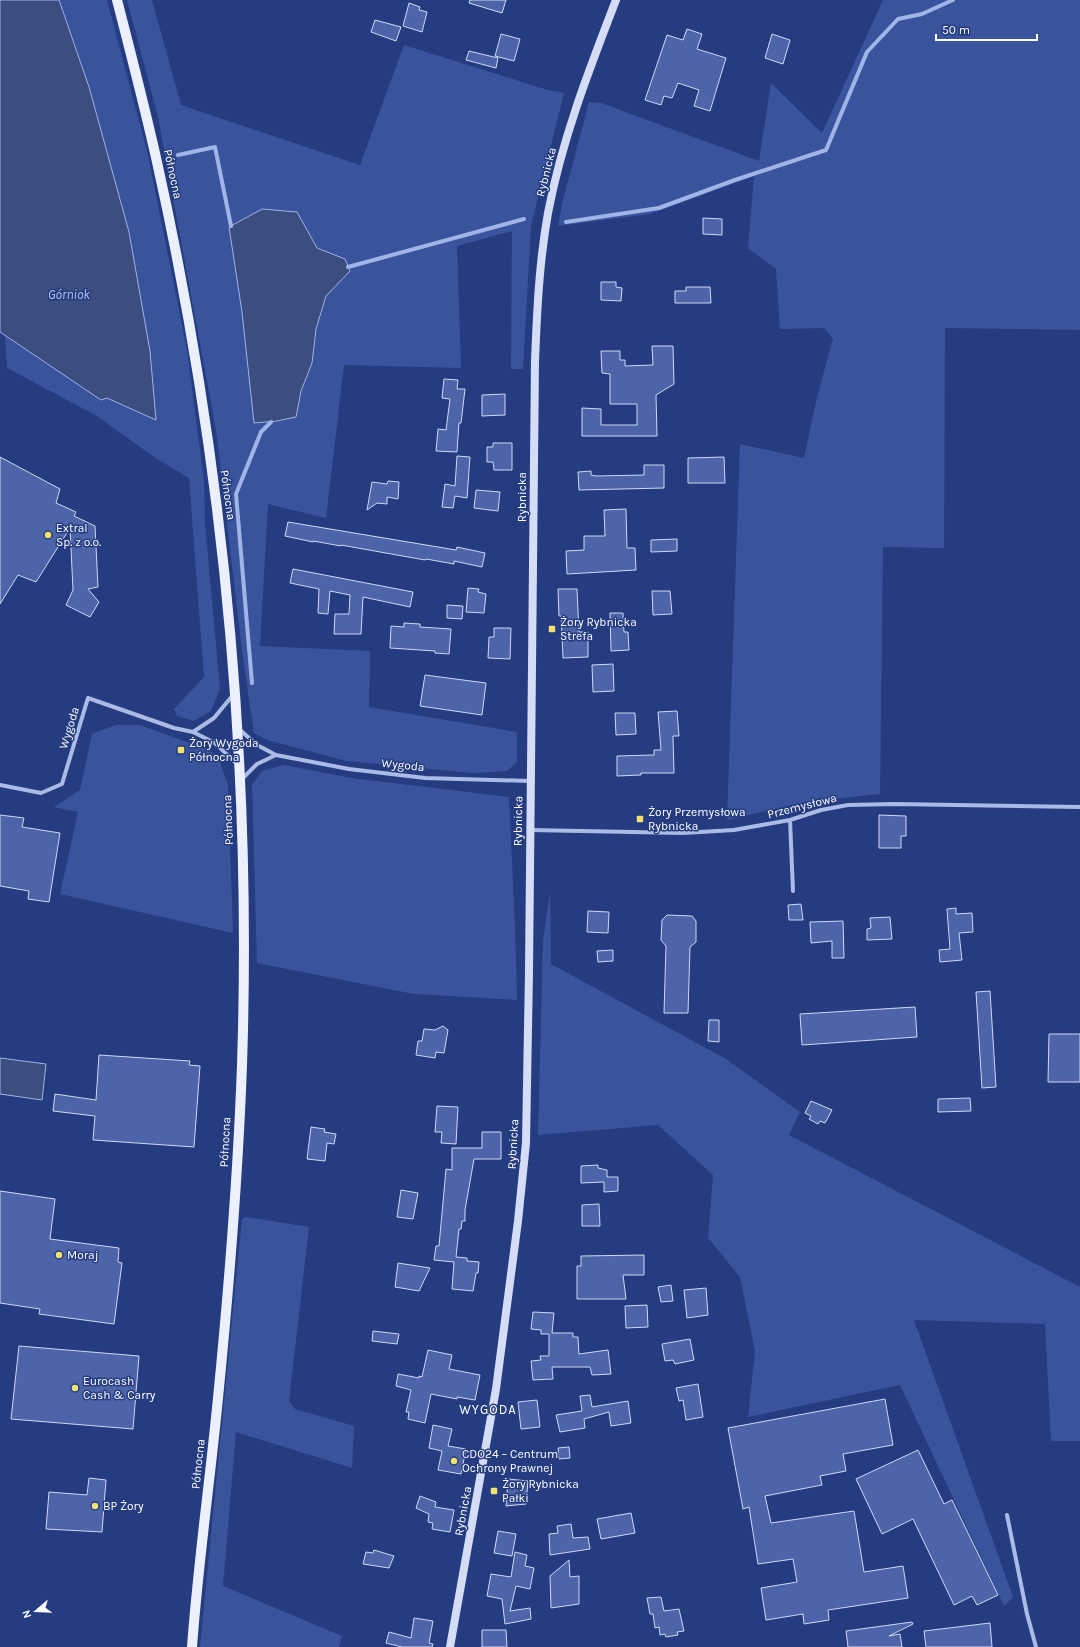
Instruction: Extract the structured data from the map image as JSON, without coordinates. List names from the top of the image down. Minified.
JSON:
{"streets":{"main road":["Północna"],"street":["Rybnicka","Wygoda","Przemysłowa"]},"crossings":[["Rybnicka","Wygoda"],["Rybnicka","Przemysłowa"],["Północna","Wygoda"]],"districts":["WYGODA"],"water":["Górniok"],"places":{"other":["Extral Sp. z o.o.","Moraj","Eurocash Cash & Carry","CDO24 – Centrum Ochrony Prawnej","BP Żory"],"transit":["Żory Rybnicka Strefa","Żory Wygoda Północna","Żory Przemysłowa Rybnicka","Żory Rybnicka Pałki"]},"scale_bar":"50 m","north":"left"}
